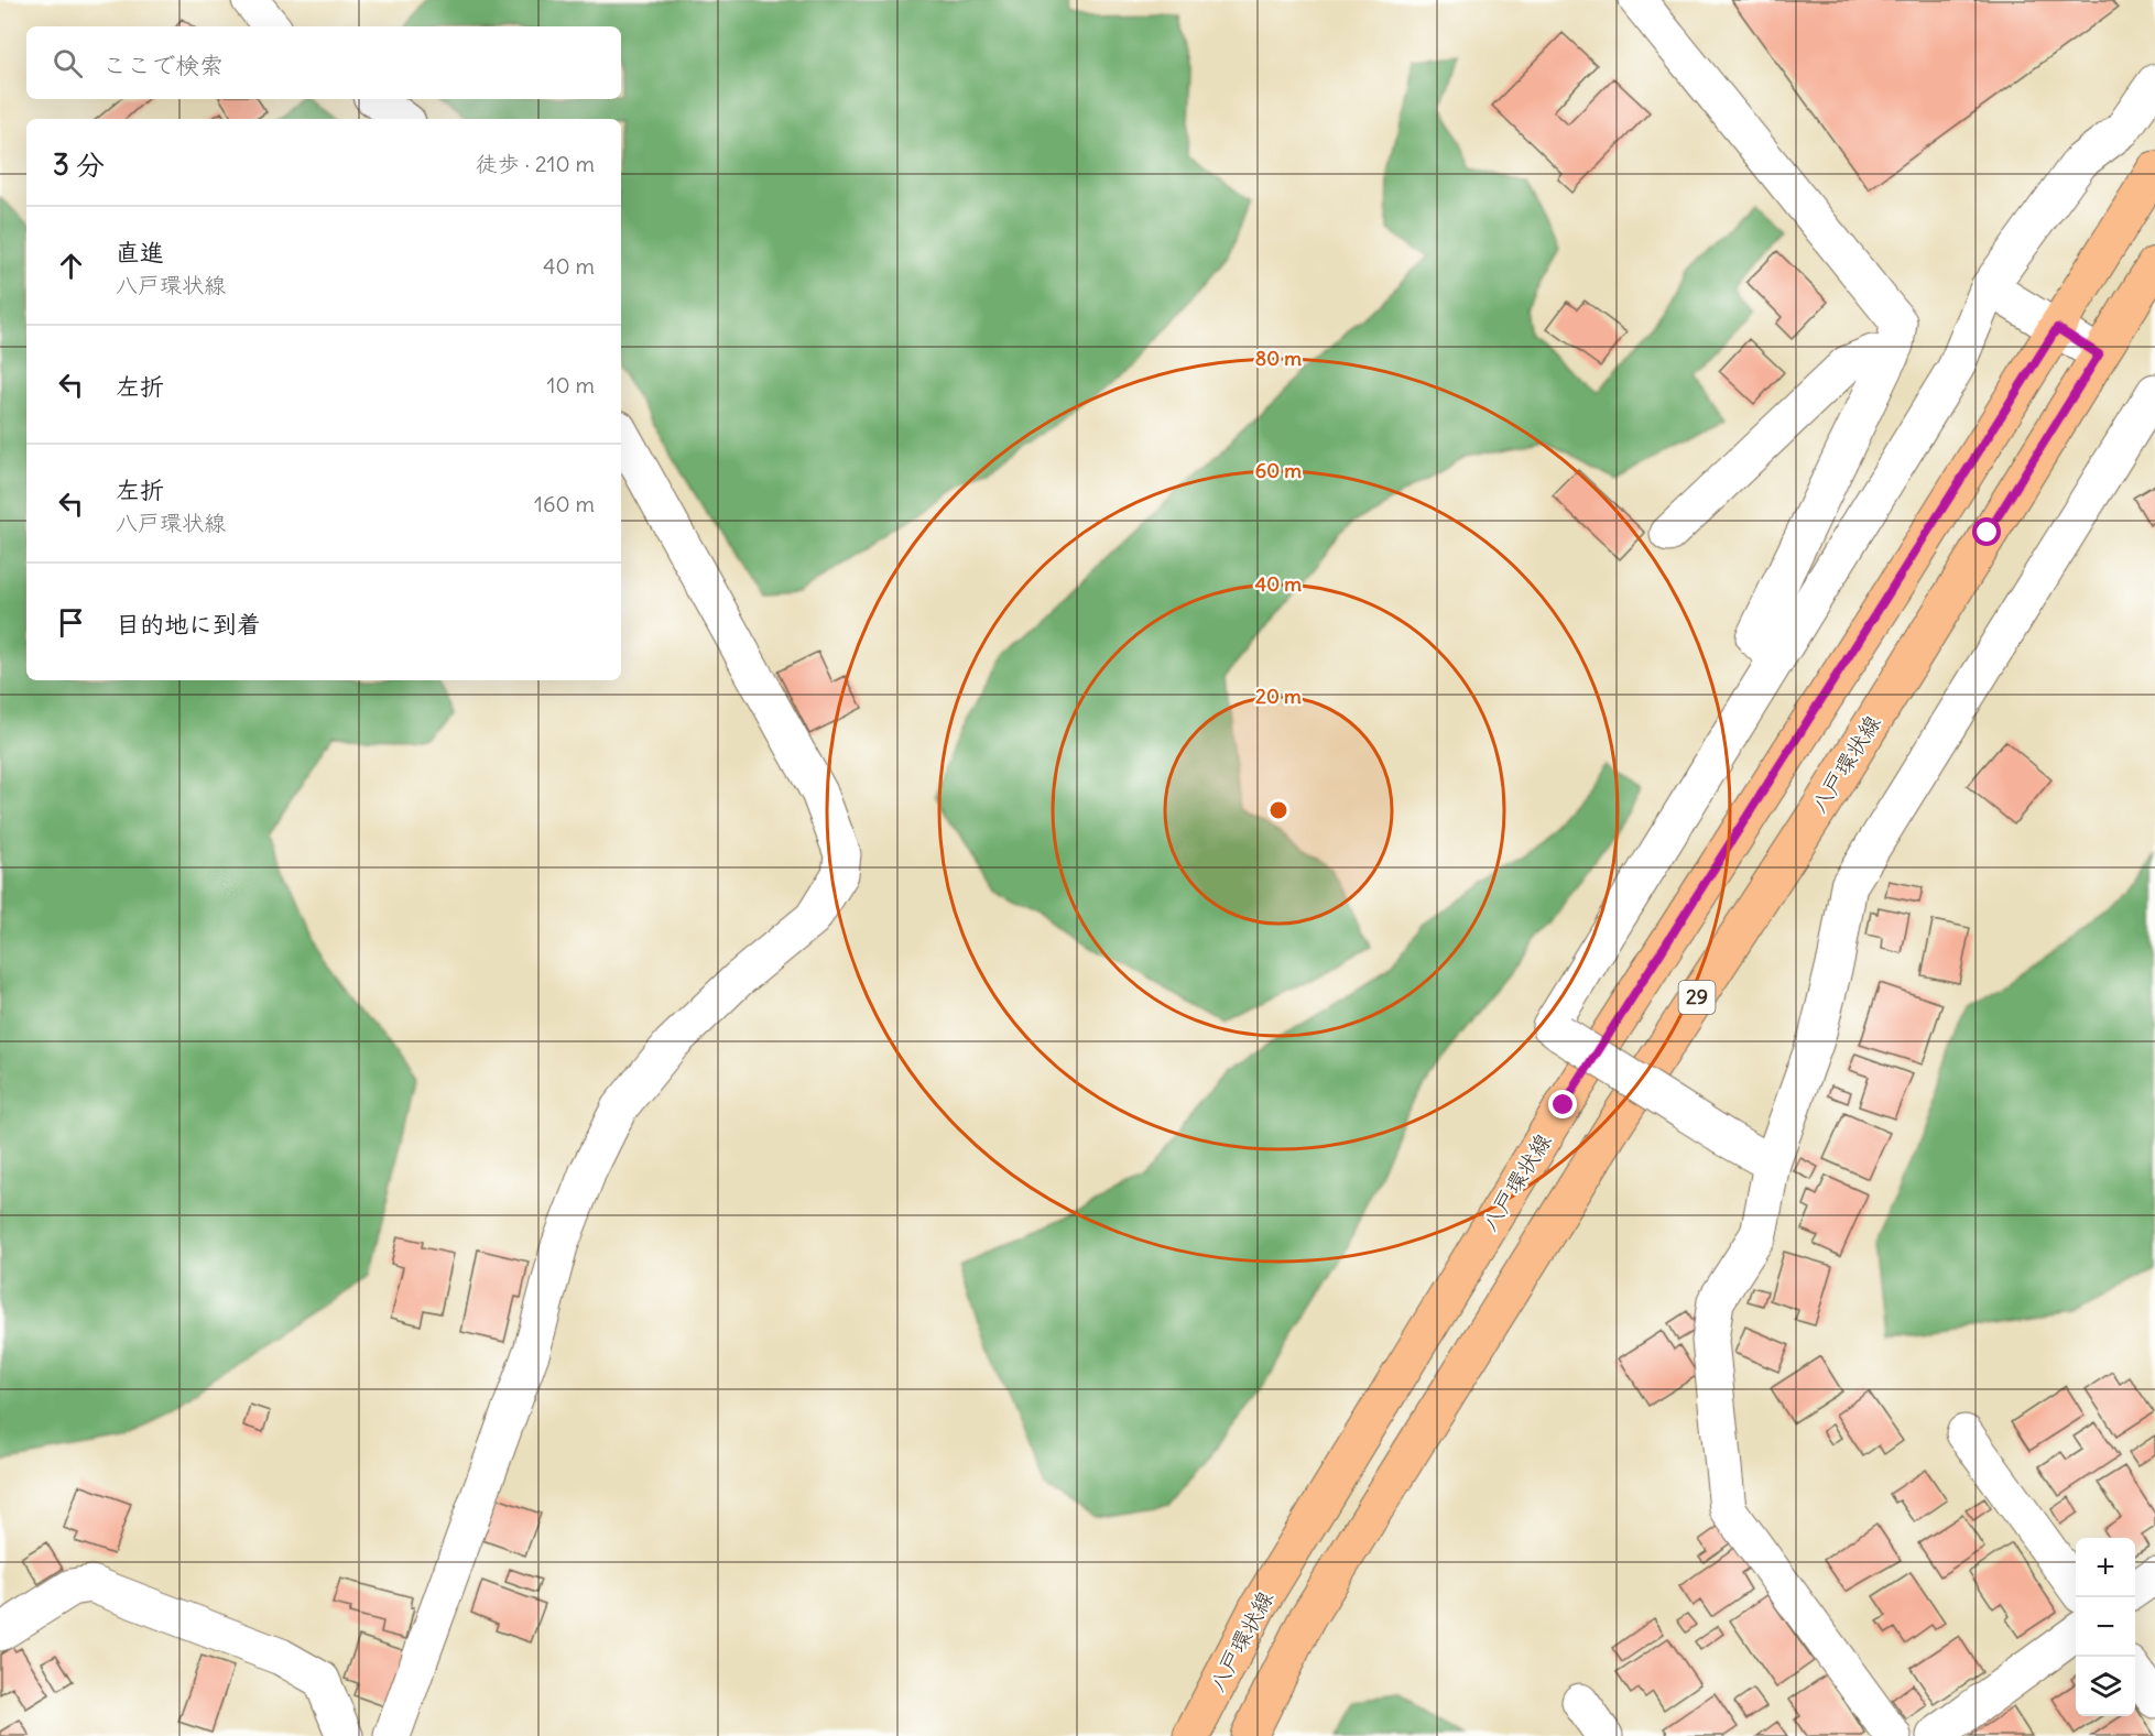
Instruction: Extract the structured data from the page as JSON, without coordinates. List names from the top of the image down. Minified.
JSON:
{"streets":{"main road":["八戸環状線","29"]},"page":{"search":"ここで検索","heading":["3 分","徒歩 · 210 m"],"list":[["直進","八戸環状線","40 m"],["左折","10 m"],["左折","八戸環状線","160 m"],"目的地に到着"],"map_buttons":["+","−"]},"rings":["80 m","60 m","40 m","20 m"]}
